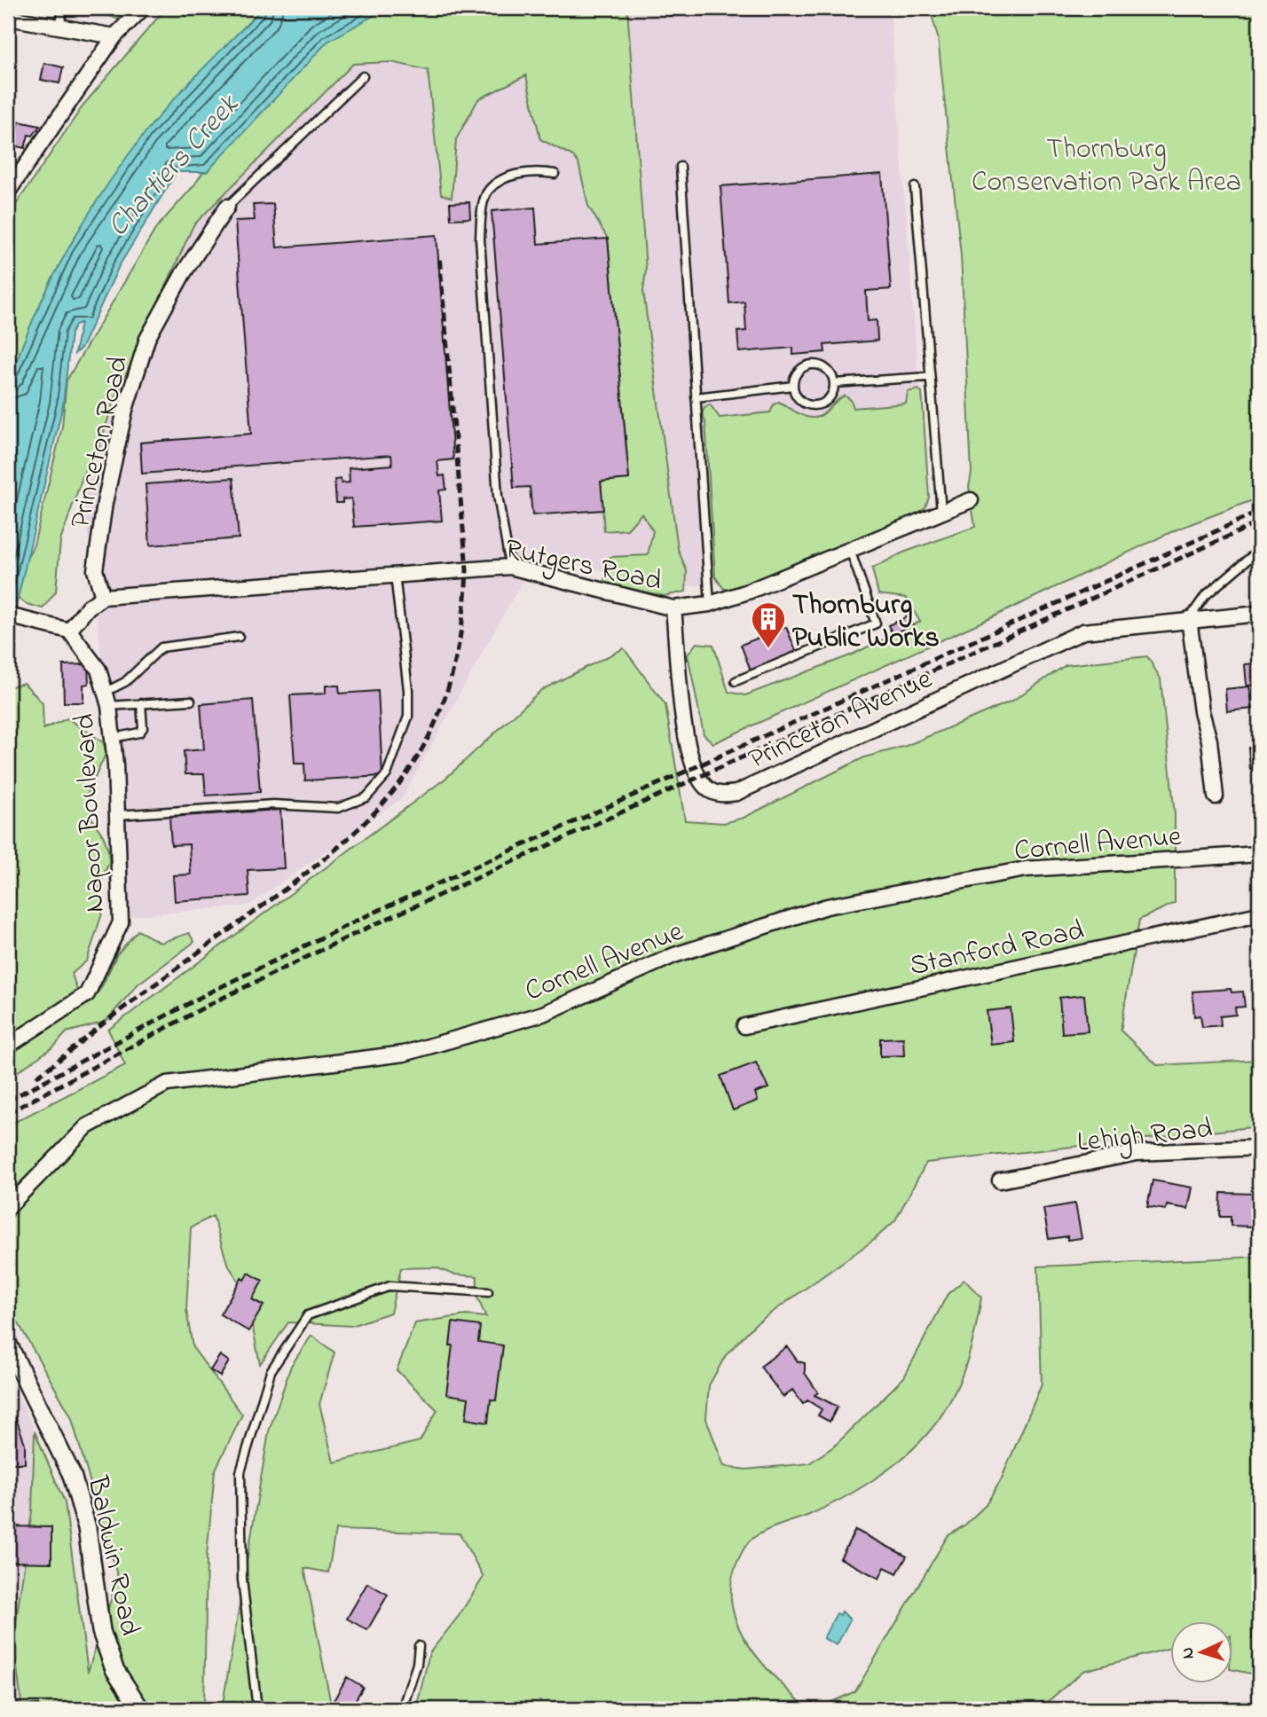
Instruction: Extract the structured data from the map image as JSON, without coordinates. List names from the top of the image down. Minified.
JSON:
{"streets":{"street":["Princeton Road","Rutgers Road","Princeton Avenue","Napor Boulevard","Cornell Avenue","Stanford Road","Lehigh Road","Baldwin Road"]},"crossings":[["Princeton Road","Rutgers Road"],["Rutgers Road","Princeton Avenue"]],"water":["Chartiers Creek"],"parks":["Thornburg Conservation Park Area"],"places":{"building":["Thornburg Public Works"]},"north":"left"}
